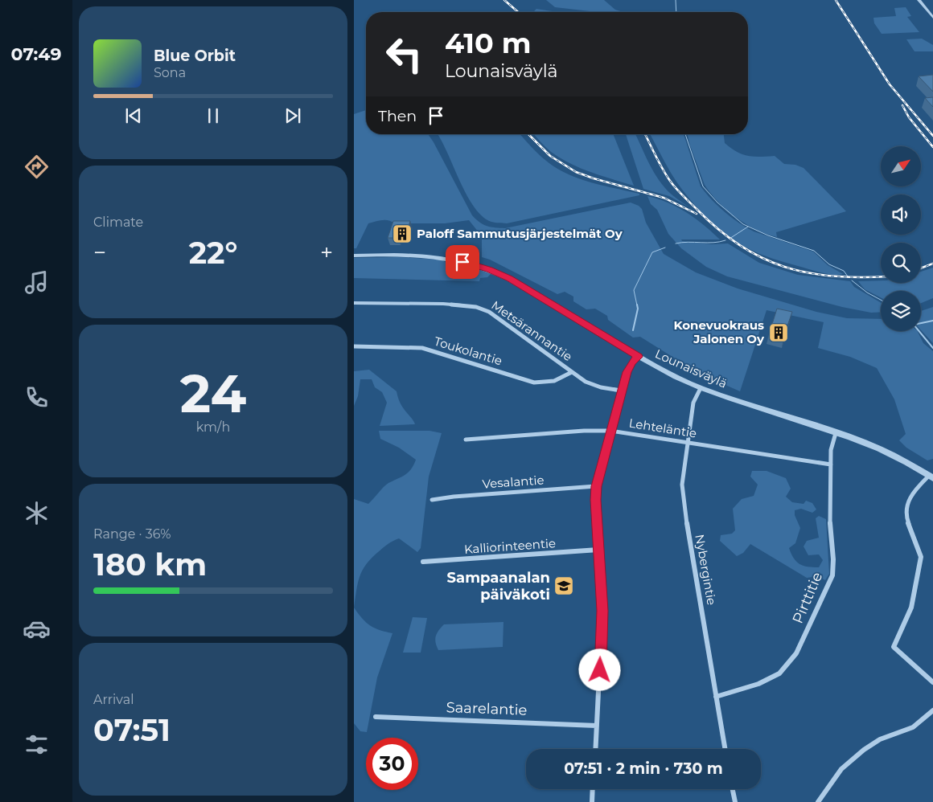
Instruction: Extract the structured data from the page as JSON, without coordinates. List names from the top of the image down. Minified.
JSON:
{"streets":{"street":["Metsärannantie","Toukolantie","Lounaisväylä","Lehteläntie","Vesalantie","Kalliorinteentie","Nybergintie","Pirttitie","Saarelantie"]},"crossings":[["Metsärannantie","Toukolantie"],["Lounaisväylä","Nybergintie"],["Lounaisväylä","Pirttitie"],["Lehteläntie","Nybergintie"],["Lehteläntie","Pirttitie"],["Nybergintie","Pirttitie"]],"places":{"building":["Paloff Sammutusjärjestelmät Oy","Konevuokraus Jalonen Oy"],"school or university":["Sampaanalan päiväkoti"]},"north":"top right","page":{"tabs":"07:49","turn":["410 m","Lounaisväylä"],"song":["Blue Orbit","Sona"],"then":"Then","tile":["Climate",["24","km/h"],["Range · 36%","180 km"],["Arrival","07:51"]],"heat":["−","22°","+"],"limit":"30","trip":"07:51 · 2 min · 730 m"}}
